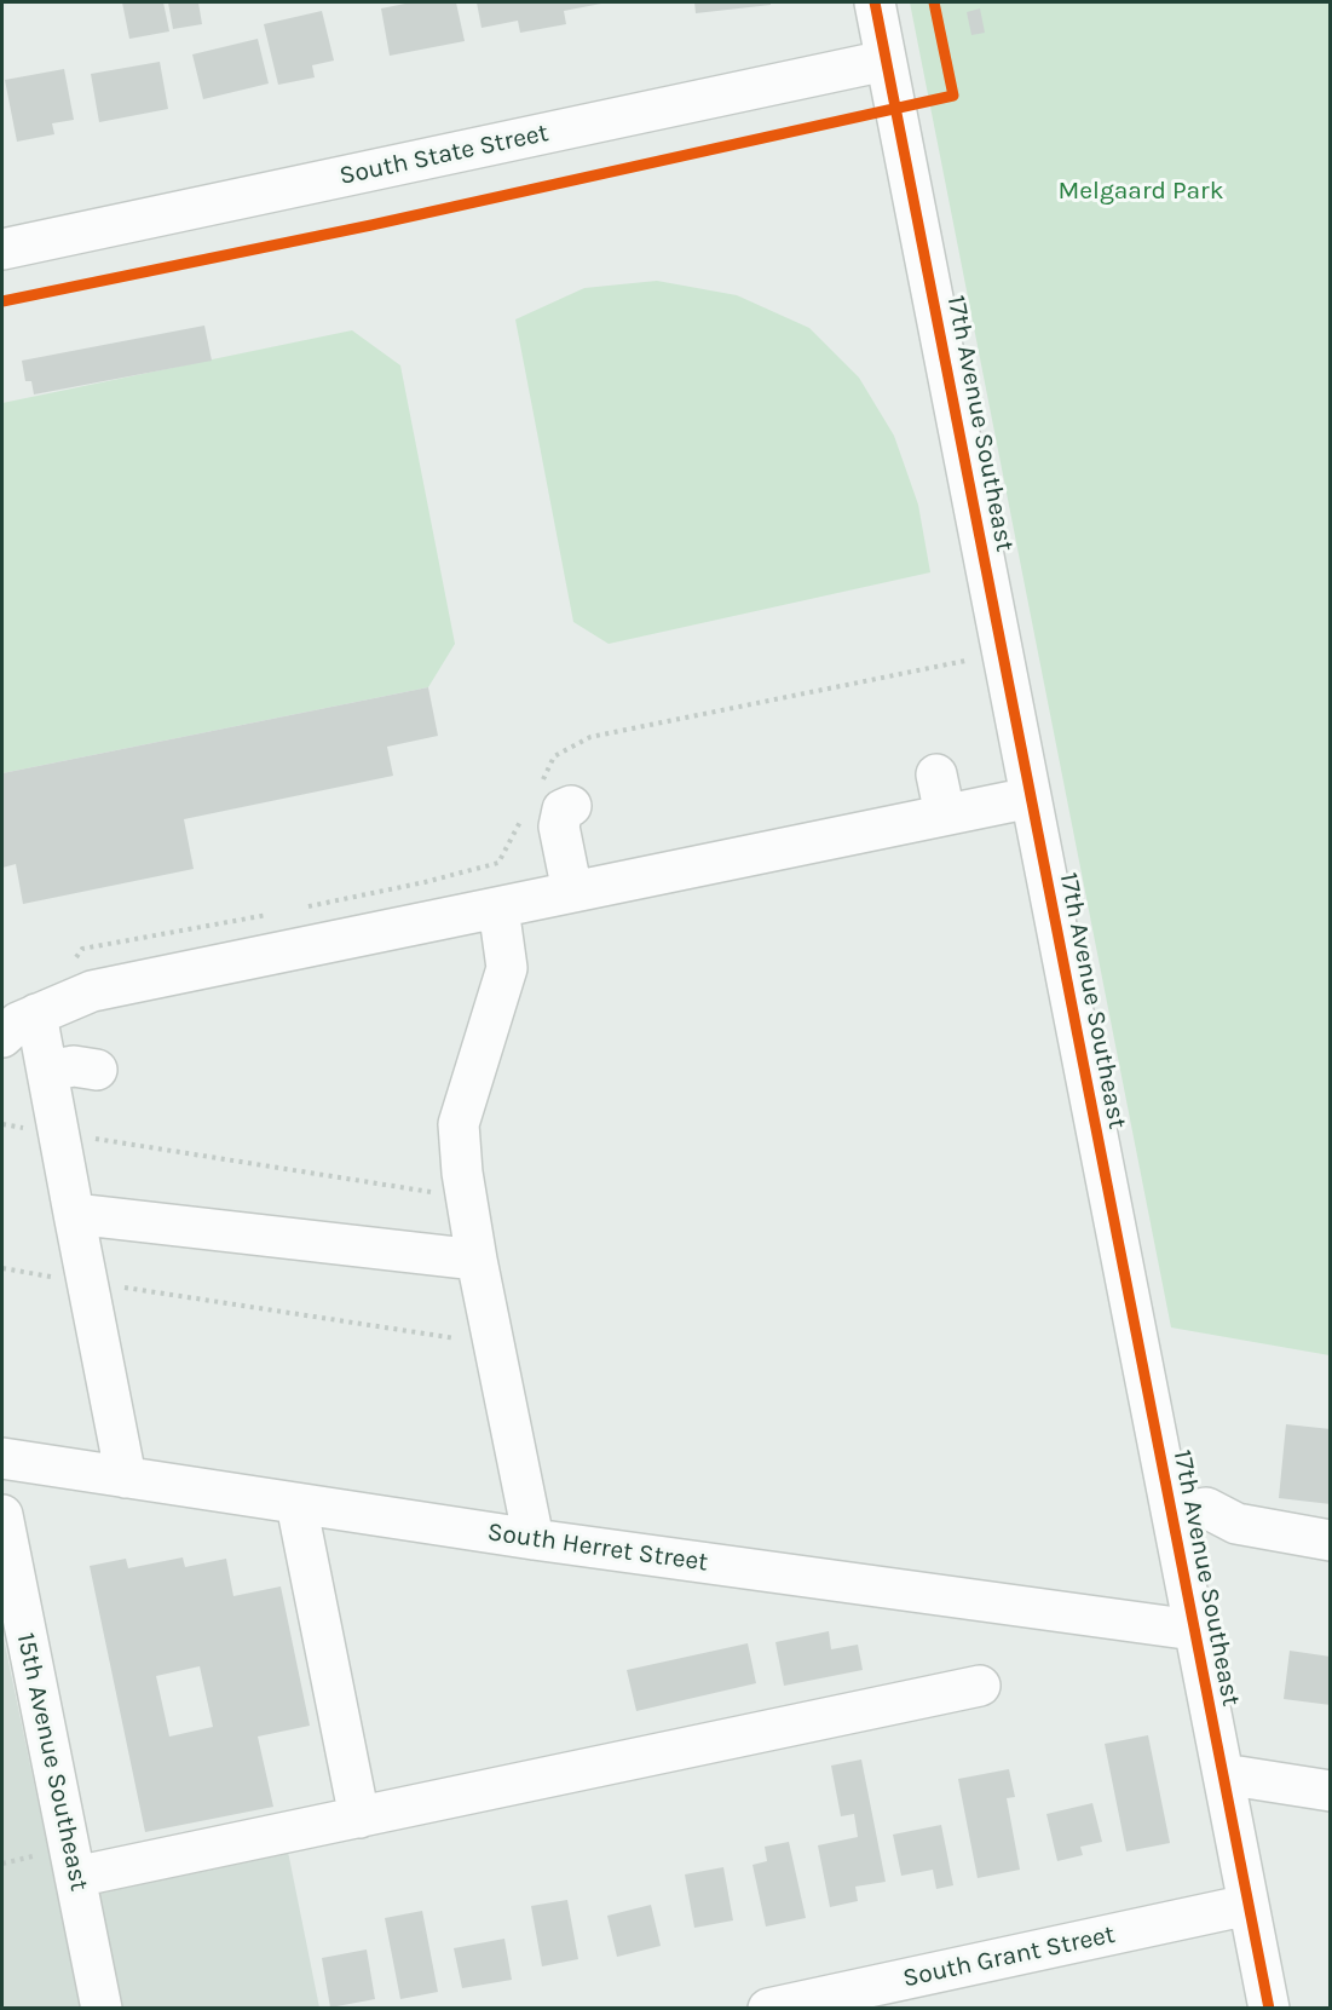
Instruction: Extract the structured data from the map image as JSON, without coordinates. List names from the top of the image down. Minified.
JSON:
{"streets":{"street":["South State Street","17th Avenue Southeast","South Herret Street","15th Avenue Southeast","South Grant Street"]},"crossings":[["South State Street","17th Avenue Southeast"],["17th Avenue Southeast","South Herret Street"],["17th Avenue Southeast","South Grant Street"]],"parks":["Melgaard Park"]}
